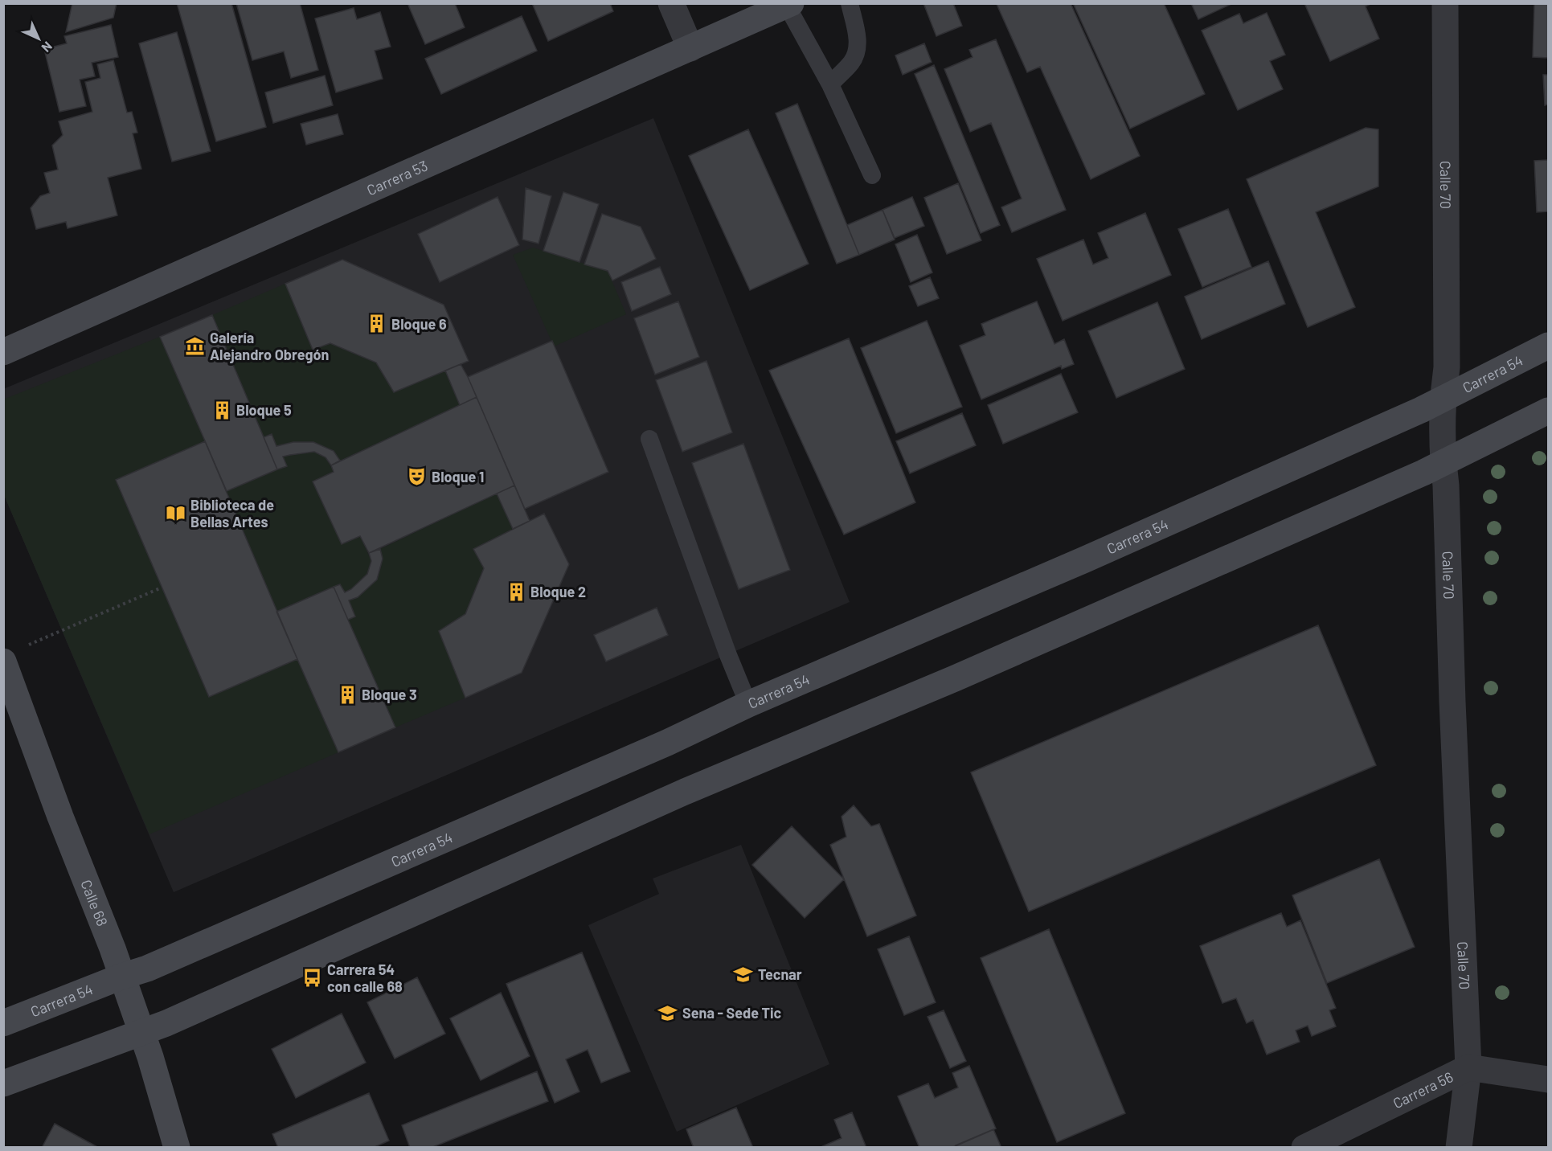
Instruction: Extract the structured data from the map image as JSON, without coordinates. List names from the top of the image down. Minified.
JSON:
{"streets":{"main road":["Carrera 53","Carrera 54","Calle 68"],"street":["Calle 70","Carrera 56"]},"crossings":[["Calle 70","Carrera 54"],["Calle 70","Carrera 56"],["Carrera 54","Calle 68"]],"places":{"building":["Bloque 6","Bloque 5","Bloque 2","Bloque 3"],"museum":["Galería Alejandro Obregón"],"theatre":["Bloque 1"],"library":["Biblioteca de Bellas Artes"],"school or university":["Tecnar","Sena - Sede Tic"],"bus stop":["Carrera 54 con calle 68"]},"north":"bottom right"}
